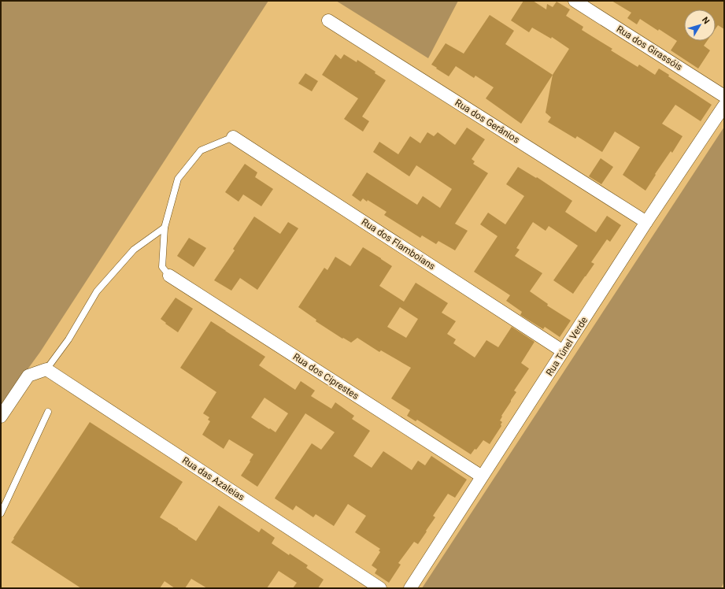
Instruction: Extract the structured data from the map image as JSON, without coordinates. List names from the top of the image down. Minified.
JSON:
{"streets":{"street":["Rua dos Girassóis","Rua dos Gerânios","Rua dos Flamboians","Rua Túnel Verde","Rua dos Ciprestes","Rua das Azaleias"]},"crossings":[["Rua dos Gerânios","Rua Túnel Verde"],["Rua dos Flamboians","Rua Túnel Verde"],["Rua Túnel Verde","Rua dos Ciprestes"]],"north":"top right"}
